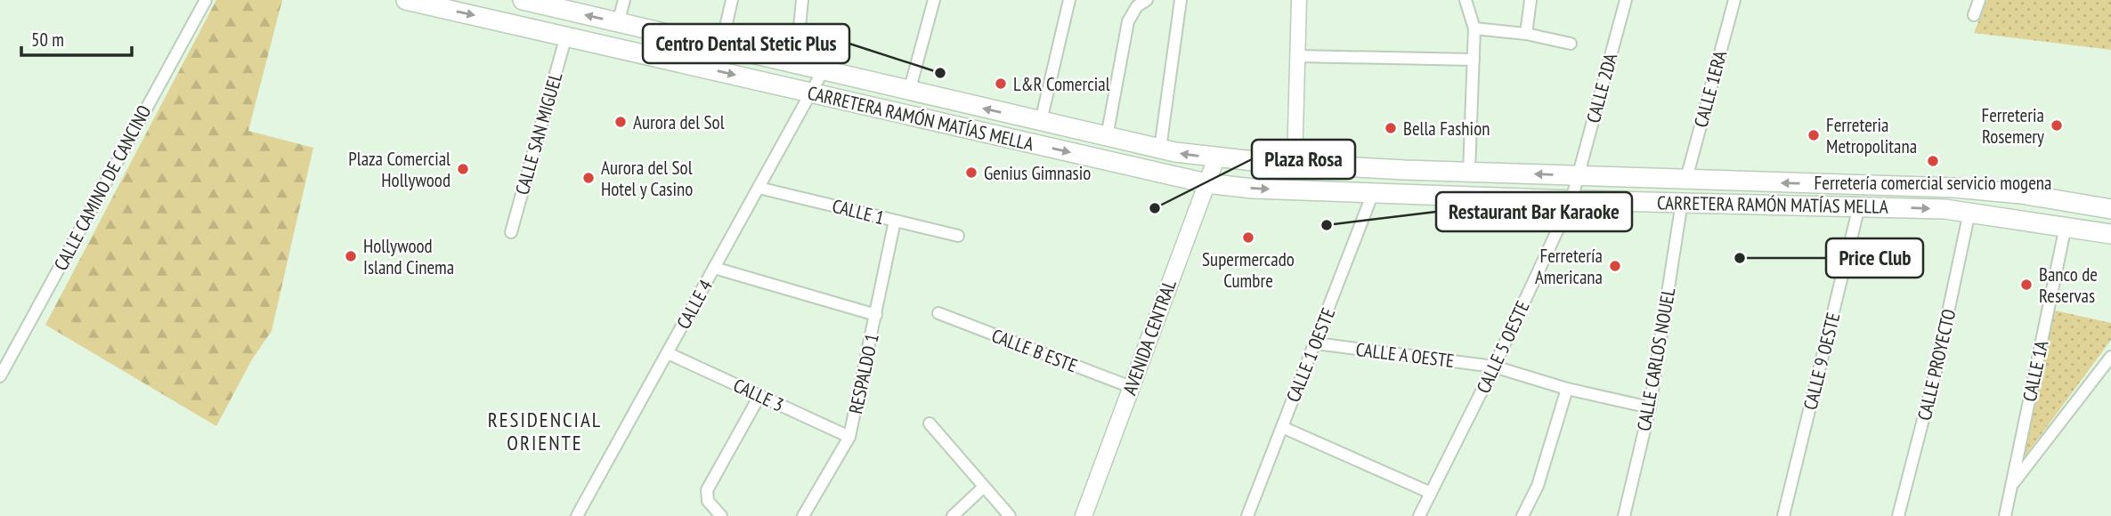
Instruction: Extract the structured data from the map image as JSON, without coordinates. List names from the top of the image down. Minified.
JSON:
{"streets":{"main road":["CARRETERA RAMÓN MATÍAS MELLA","AVENIDA CENTRAL"],"street":["CALLE 2DA","CALLE 1ERA","CALLE SAN MIGUEL","CALLE CAMINO DE CANCINO","CALLE 1","CALLE 4","CALLE 5 OESTE","CALLE B ESTE","CALLE 1 OESTE","CALLE A OESTE","CALLE CARLOS NOUEL","CALLE 9 OESTE","CALLE PROYECTO","CALLE 1A","RESPALDO 1","CALLE 3"]},"crossings":[["CALLE 2DA","CARRETERA RAMÓN MATÍAS MELLA"],["CALLE 2DA","CALLE 5 OESTE"],["CALLE 1ERA","CARRETERA RAMÓN MATÍAS MELLA"],["CARRETERA RAMÓN MATÍAS MELLA","CALLE SAN MIGUEL"],["CARRETERA RAMÓN MATÍAS MELLA","CALLE 4"],["CARRETERA RAMÓN MATÍAS MELLA","AVENIDA CENTRAL"],["CARRETERA RAMÓN MATÍAS MELLA","CALLE 5 OESTE"],["CARRETERA RAMÓN MATÍAS MELLA","CALLE 1 OESTE"],["CARRETERA RAMÓN MATÍAS MELLA","CALLE CARLOS NOUEL"],["CARRETERA RAMÓN MATÍAS MELLA","CALLE 9 OESTE"],["CARRETERA RAMÓN MATÍAS MELLA","CALLE PROYECTO"],["CARRETERA RAMÓN MATÍAS MELLA","CALLE 1A"],["CALLE 1","CALLE 4"],["CALLE 1","RESPALDO 1"],["CALLE 4","CALLE 3"],["AVENIDA CENTRAL","CALLE B ESTE"],["CALLE 5 OESTE","CALLE A OESTE"],["CALLE 1 OESTE","CALLE A OESTE"],["CALLE A OESTE","CALLE CARLOS NOUEL"],["RESPALDO 1","CALLE 3"]],"districts":["RESIDENCIAL ORIENTE"],"places":["Centro Dental Stetic Plus","L&R Comercial","Aurora del Sol","Ferreteria Rosemery","Bella Fashion","Ferreteria Metropolitana","Ferretería comercial servicio mogena","Plaza Comercial Hollywood","Genius Gimnasio","Aurora del Sol Hotel y Casino","Plaza Rosa","Restaurant Bar Karaoke","Supermercado Cumbre","Hollywood Island Cinema","Price Club","Ferretería Americana","Banco de Reservas"],"scale_bar":"50 m"}
